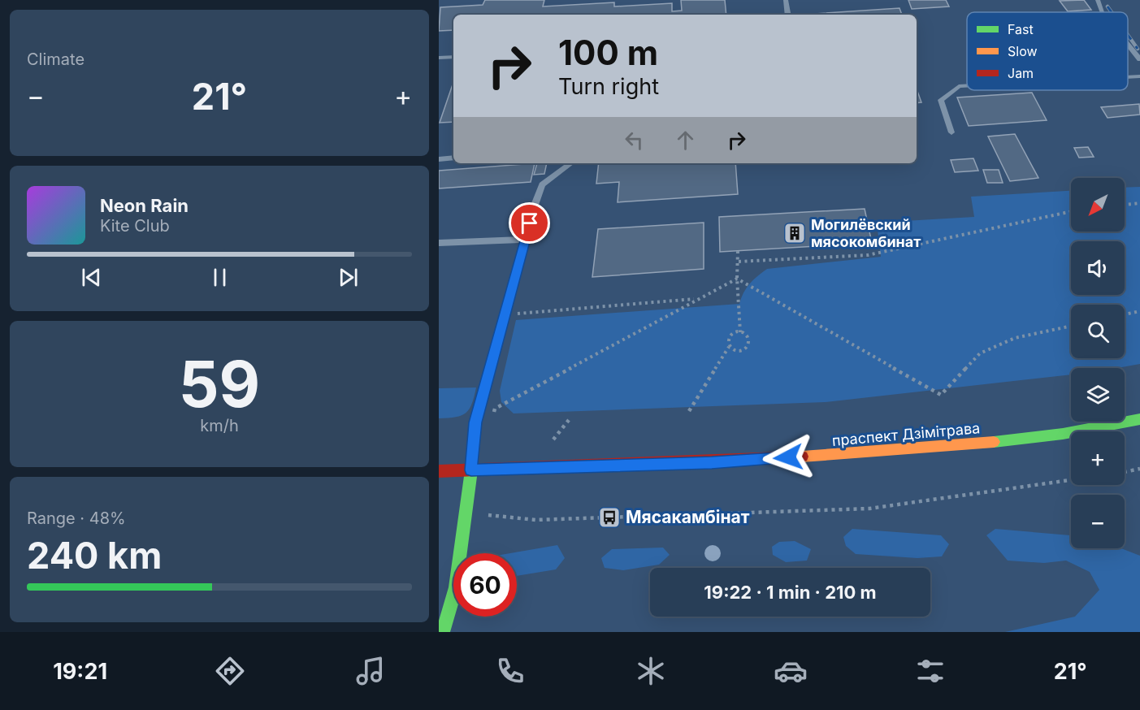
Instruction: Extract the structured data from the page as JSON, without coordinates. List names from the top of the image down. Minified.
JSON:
{"streets":{"main road":["праспект Дзімітрава"]},"places":{"building":["Могилёвский мясокомбинат"],"bus stop":["Мясакамбінат"]},"legend":["Fast","Slow","Jam"],"north":"bottom left","page":{"tile":["Climate",["59","km/h"],["Range · 48%","240 km"]],"turn":["100 m","Turn right"],"heat":["−","21°","+"],"map_buttons":["+","−"],"song":["Neon Rain","Kite Club"],"limit":"60","trip":"19:22 · 1 min · 210 m","tabs":["19:21","21°"]}}
